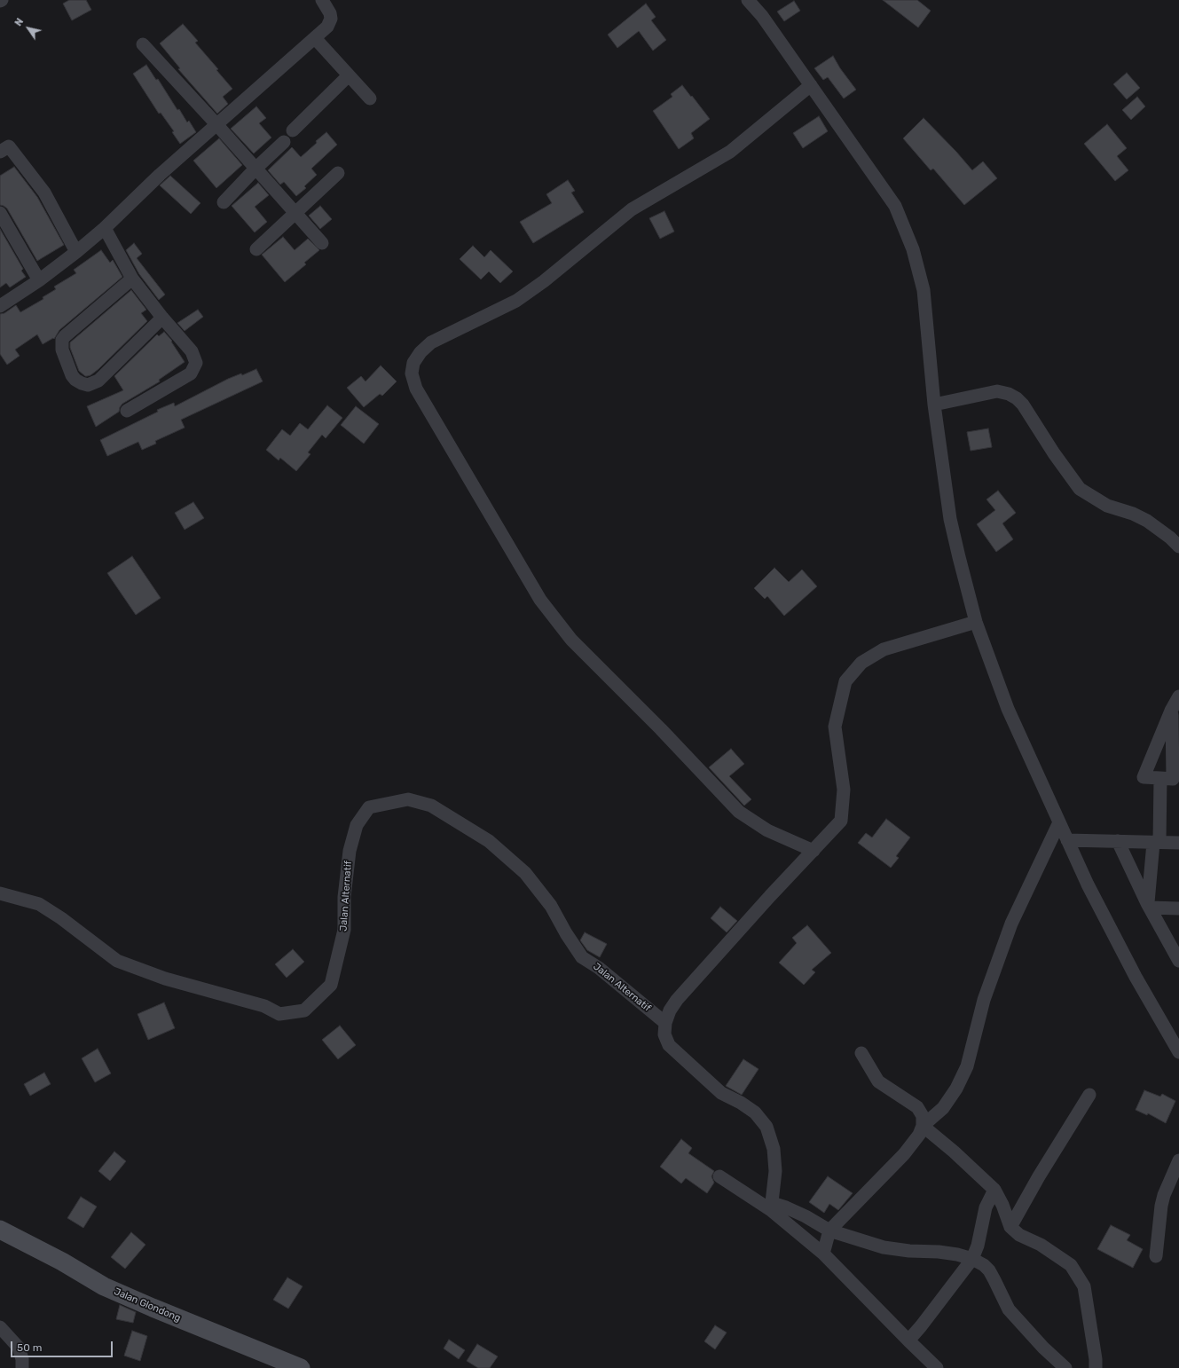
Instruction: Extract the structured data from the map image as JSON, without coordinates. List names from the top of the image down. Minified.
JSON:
{"streets":{"main road":["Jalan Glondong"],"street":["Jalan Alternatif"]},"scale_bar":"50 m","north":"top left"}
